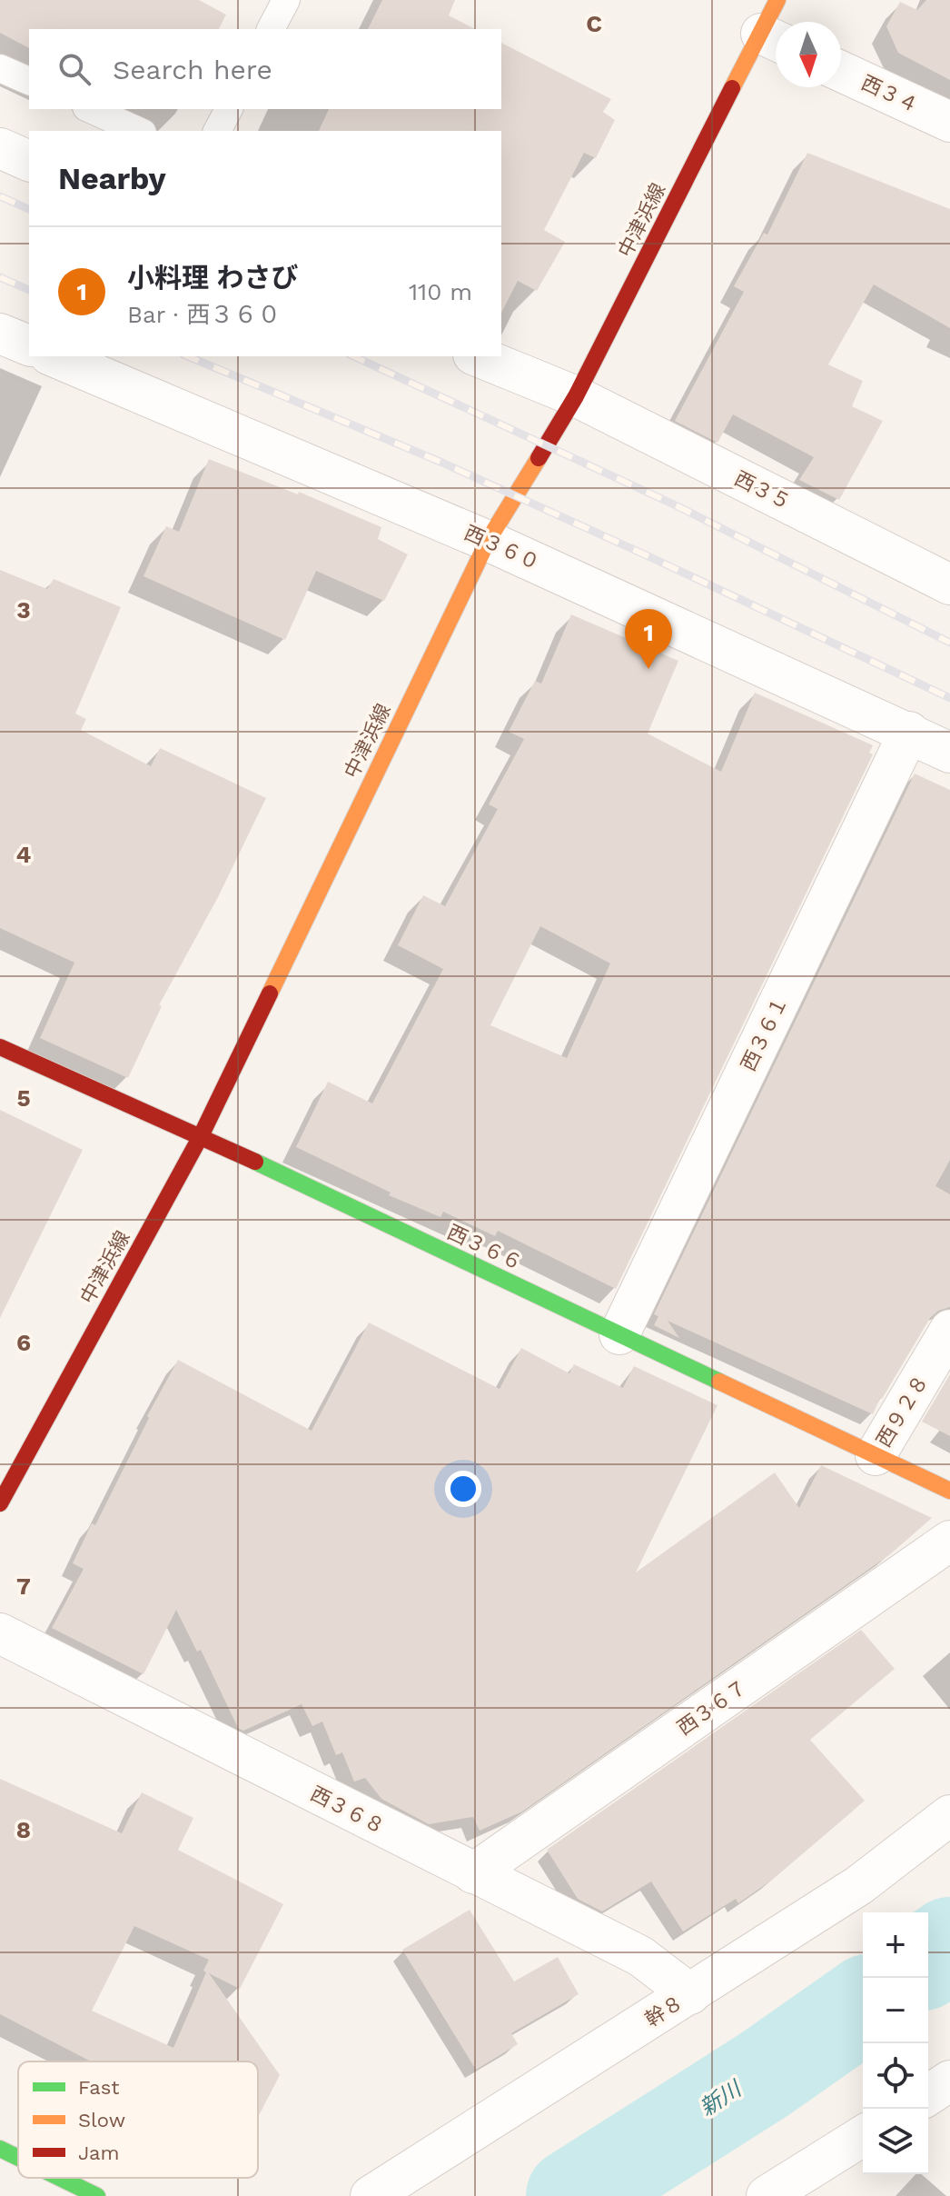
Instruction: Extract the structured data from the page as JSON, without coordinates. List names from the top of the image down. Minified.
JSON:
{"streets":{"street":["西３４","中津浜線","西３５","西３６０","西３６１","西３６６","西９２８","西３６７","西３６８","幹８"]},"crossings":[["中津浜線","西３５"],["中津浜線","西３６０"],["中津浜線","西３６６"],["西３６０","西３６１"],["西３６１","西３６６"],["西３６６","西９２８"],["西３６７","西３６８"],["西３６８","幹８"]],"water":["新川"],"legend":["Fast","Slow","Jam"],"north":"bottom","page":{"search":"Search here","heading":"Nearby","list":[{"mark":"1","name":"小料理 わさび","note":"Bar · 西３６０","value":"110 m"}],"pins":"1","map_buttons":["+","−"]},"grid":{"columns":["C"],"rows":["3","4","5","6","7","8"]}}
